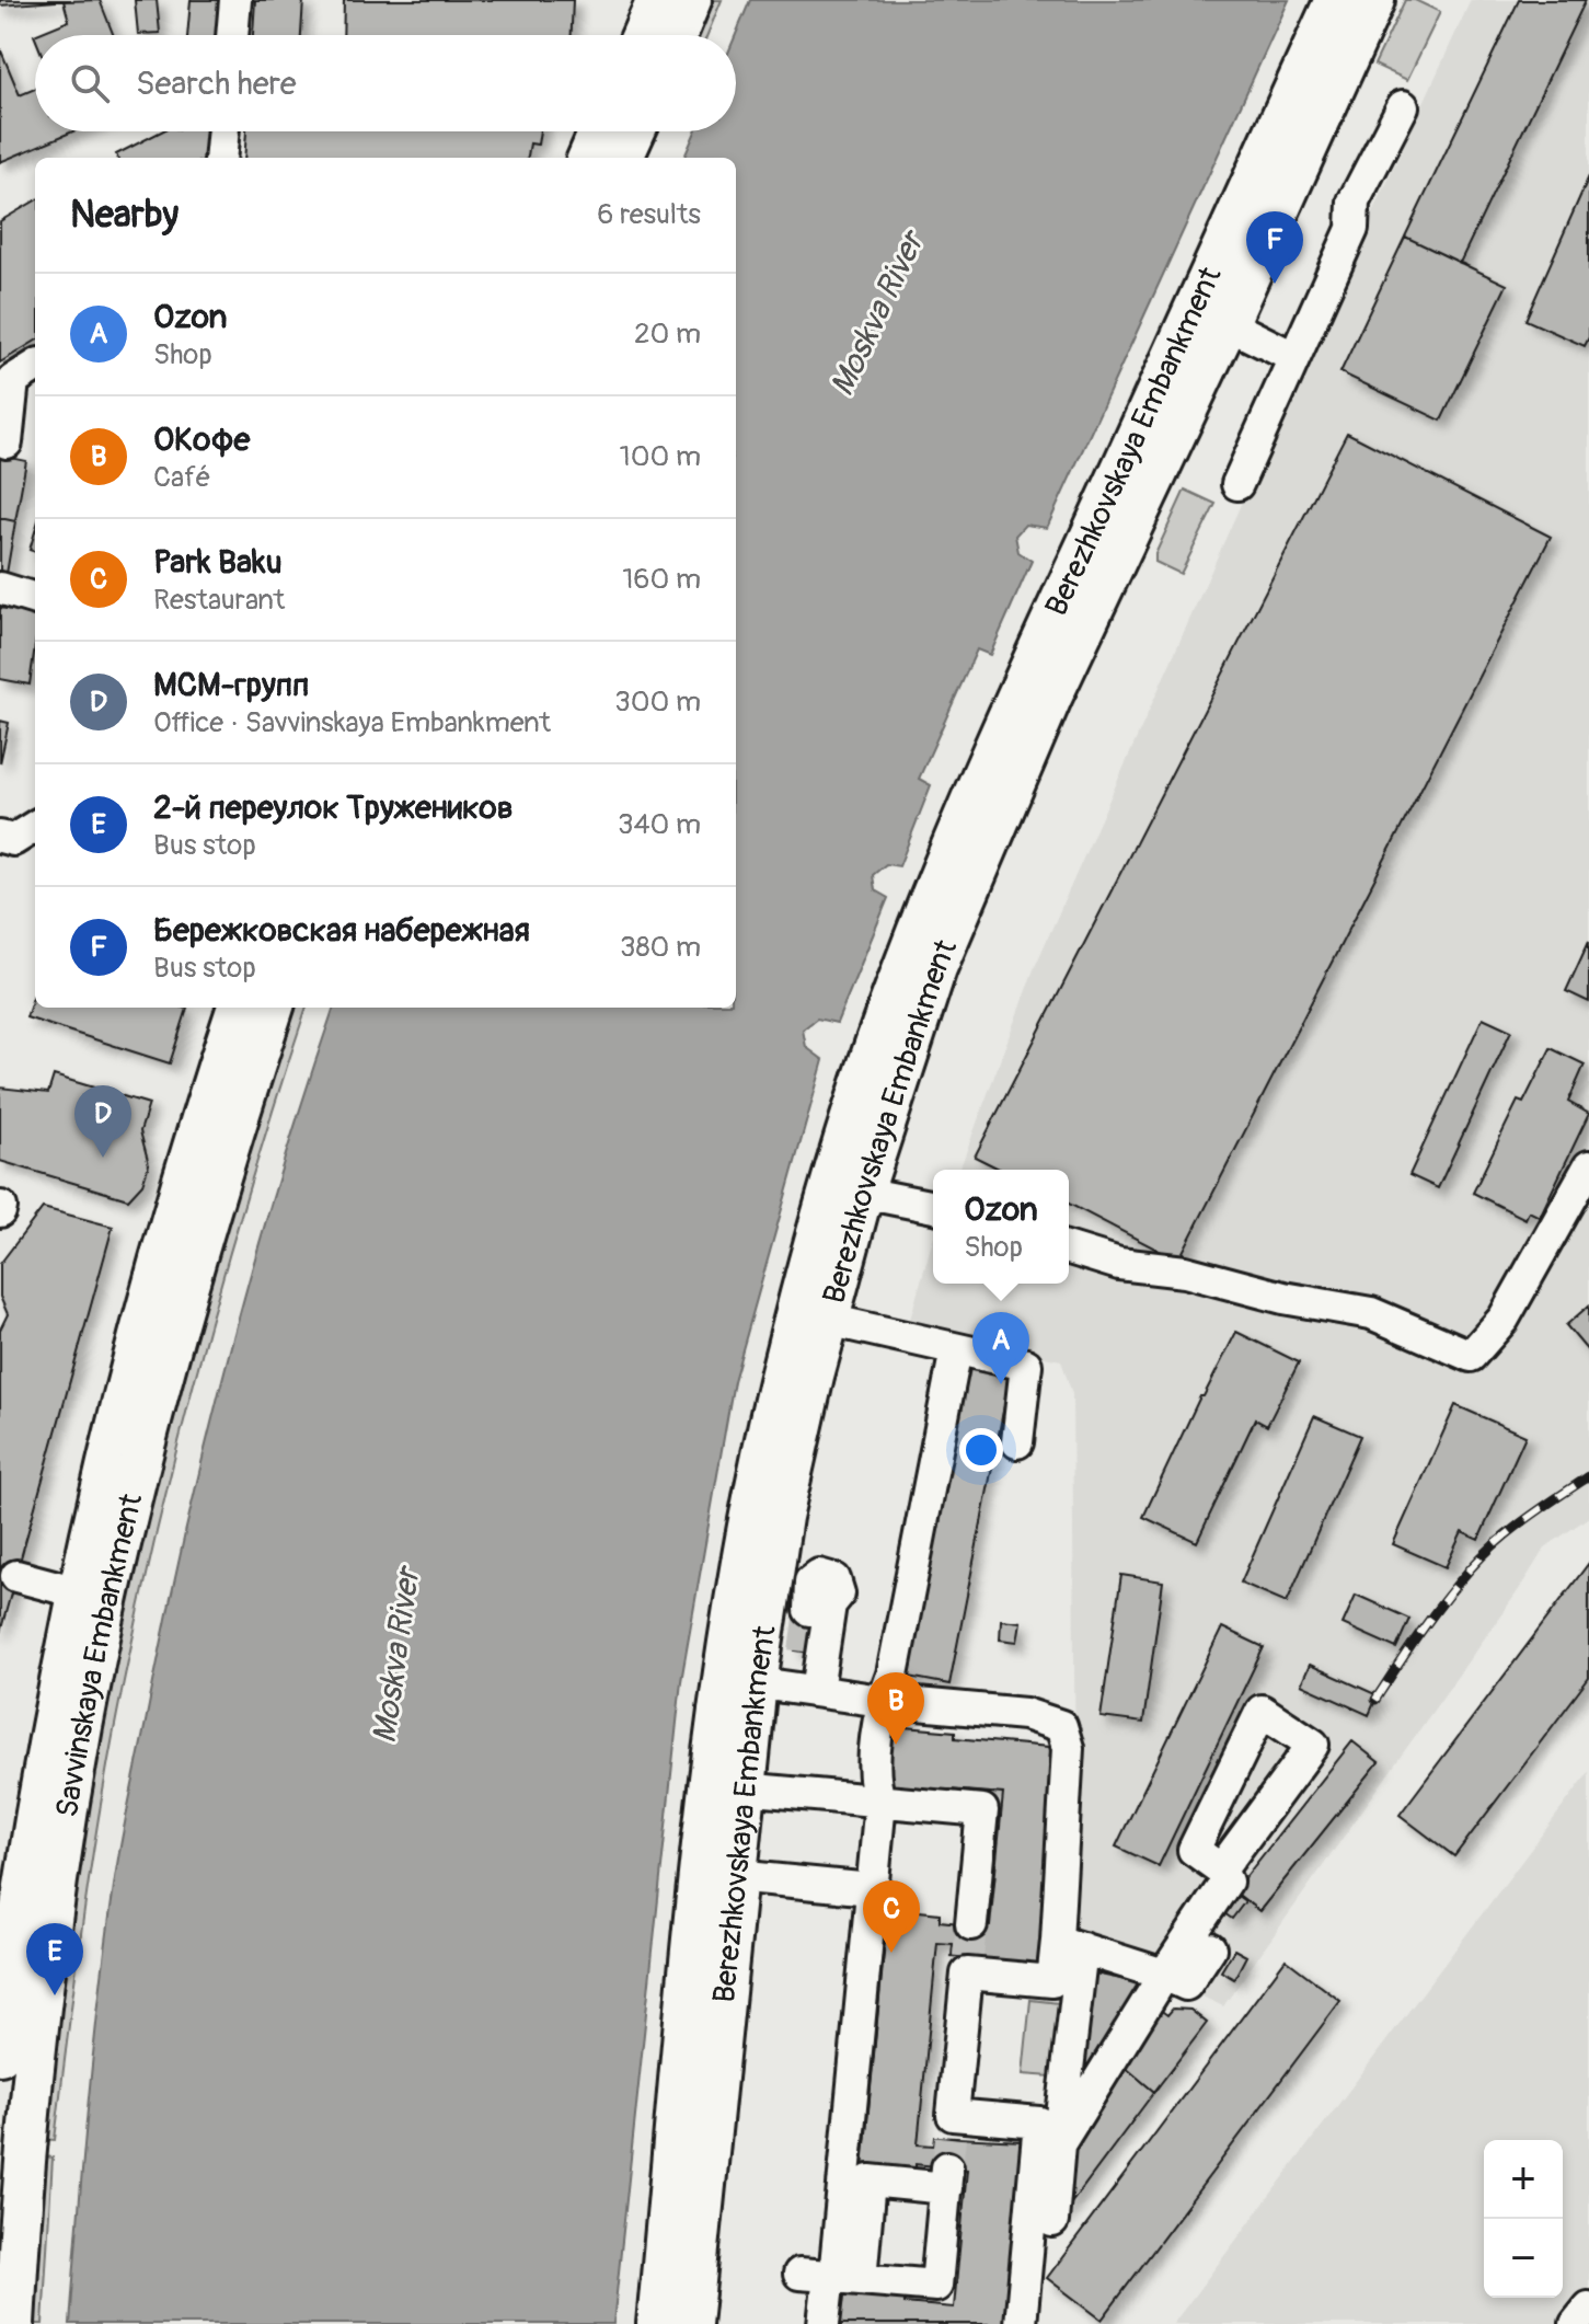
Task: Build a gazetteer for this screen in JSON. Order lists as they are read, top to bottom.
{
  "streets": {
    "main road": ["Berezhkovskaya Embankment", "Savvinskaya Embankment"]
  },
  "water": ["Moskva River"],
  "page": {
    "search": "Search here",
    "heading": ["Nearby", "6 results"],
    "pins": [
      "F",
      "D",
      "A",
      "B",
      "C",
      "E"
    ],
    "list": [
      {
        "mark": "A",
        "name": "Ozon",
        "note": "Shop",
        "value": "20 m"
      },
      {
        "mark": "B",
        "name": "ОКофе",
        "note": "Café",
        "value": "100 m"
      },
      {
        "mark": "C",
        "name": "Park Baku",
        "note": "Restaurant",
        "value": "160 m"
      },
      {
        "mark": "D",
        "name": "МСМ-групп",
        "note": "Office · Savvinskaya Embankment",
        "value": "300 m"
      },
      {
        "mark": "E",
        "name": "2-й переулок Тружеников",
        "note": "Bus stop",
        "value": "340 m"
      },
      {
        "mark": "F",
        "name": "Бережковская набережная",
        "note": "Bus stop",
        "value": "380 m"
      }
    ],
    "popup": ["Ozon", "Shop"],
    "map_buttons": ["+", "−"]
  }
}
